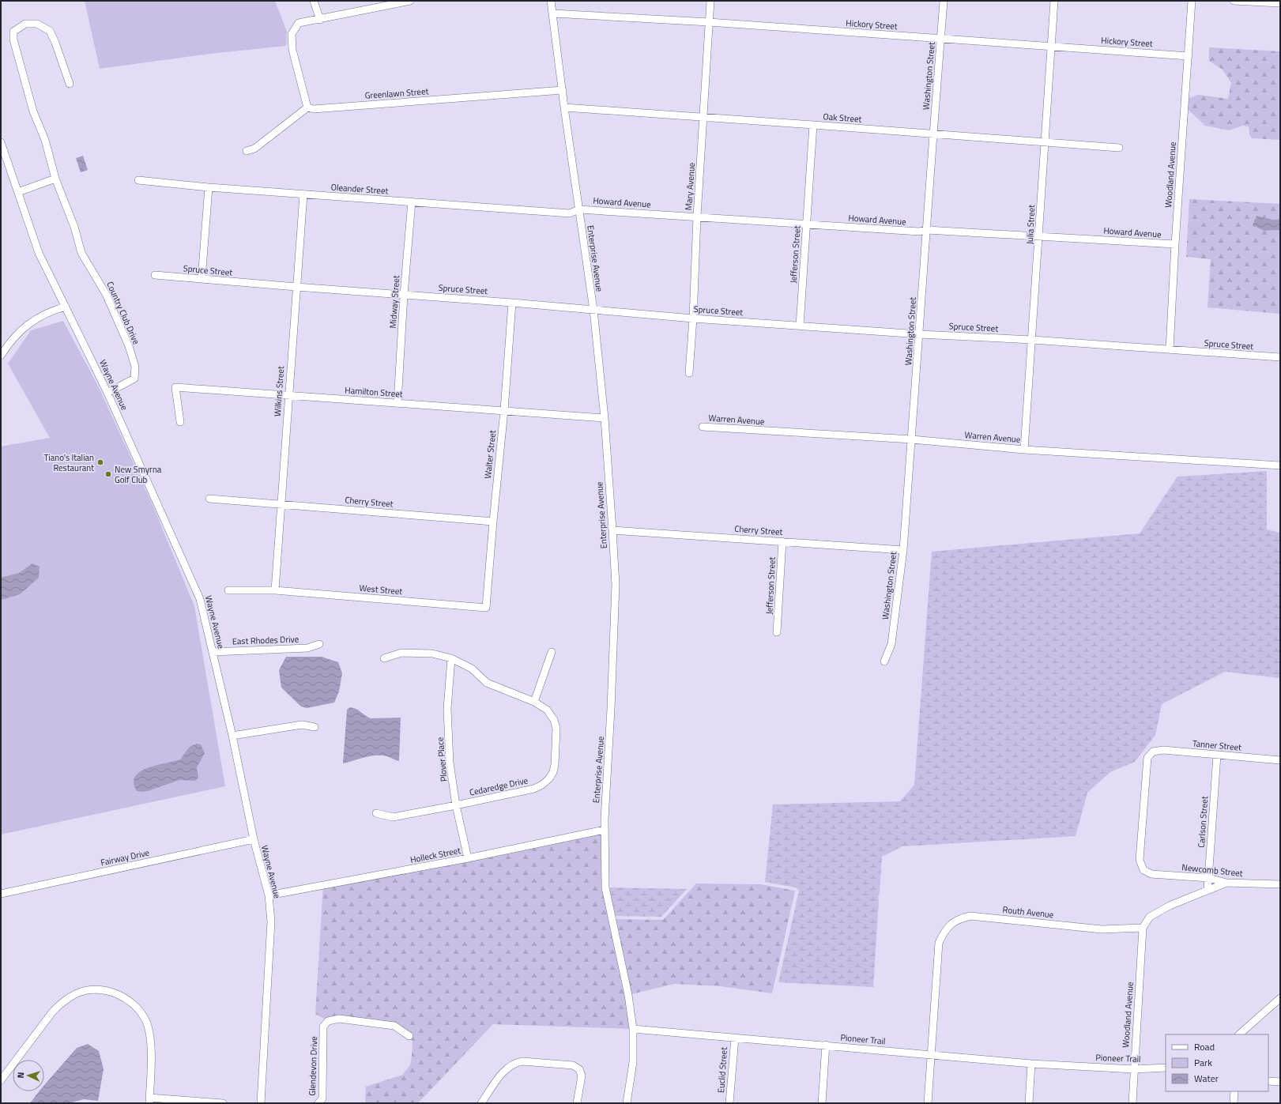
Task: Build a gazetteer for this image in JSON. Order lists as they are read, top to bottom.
{
  "streets": {
    "street": [
      "Hickory Street",
      "Washington Street",
      "Greenlawn Street",
      "Oak Street",
      "Woodland Avenue",
      "Mary Avenue",
      "Oleander Street",
      "Howard Avenue",
      "Julia Street",
      "Jefferson Street",
      "Enterprise Avenue",
      "Spruce Street",
      "Midway Street",
      "Country Club Drive",
      "Wayne Avenue",
      "Wilkins Street",
      "Hamilton Street",
      "Warren Avenue",
      "Walter Street",
      "Cherry Street",
      "West Street",
      "East Rhodes Drive",
      "Tanner Street",
      "Plover Place",
      "Cedaredge Drive",
      "Carlson Street",
      "Holleck Street",
      "Fairway Drive",
      "Newcomb Street",
      "Routh Avenue",
      "Pioneer Trail",
      "Glendevon Drive",
      "Euclid Street"
    ]
  },
  "crossings": [
    ["Hickory Street", "Washington Street"],
    ["Hickory Street", "Woodland Avenue"],
    ["Hickory Street", "Mary Avenue"],
    ["Hickory Street", "Julia Street"],
    ["Hickory Street", "Enterprise Avenue"],
    ["Washington Street", "Oak Street"],
    ["Washington Street", "Howard Avenue"],
    ["Washington Street", "Spruce Street"],
    ["Washington Street", "Warren Avenue"],
    ["Washington Street", "Cherry Street"],
    ["Greenlawn Street", "Enterprise Avenue"],
    ["Oak Street", "Mary Avenue"],
    ["Oak Street", "Julia Street"],
    ["Oak Street", "Jefferson Street"],
    ["Oak Street", "Enterprise Avenue"],
    ["Woodland Avenue", "Howard Avenue"],
    ["Woodland Avenue", "Spruce Street"],
    ["Woodland Avenue", "Routh Avenue"],
    ["Woodland Avenue", "Pioneer Trail"],
    ["Mary Avenue", "Howard Avenue"],
    ["Mary Avenue", "Spruce Street"],
    ["Oleander Street", "Howard Avenue"],
    ["Oleander Street", "Enterprise Avenue"],
    ["Oleander Street", "Midway Street"],
    ["Oleander Street", "Wilkins Street"],
    ["Howard Avenue", "Julia Street"],
    ["Howard Avenue", "Jefferson Street"],
    ["Howard Avenue", "Enterprise Avenue"],
    ["Julia Street", "Spruce Street"],
    ["Julia Street", "Warren Avenue"],
    ["Jefferson Street", "Spruce Street"],
    ["Jefferson Street", "Cherry Street"],
    ["Enterprise Avenue", "Spruce Street"],
    ["Enterprise Avenue", "Hamilton Street"],
    ["Enterprise Avenue", "Cherry Street"],
    ["Enterprise Avenue", "Holleck Street"],
    ["Enterprise Avenue", "Pioneer Trail"],
    ["Spruce Street", "Midway Street"],
    ["Spruce Street", "Wilkins Street"],
    ["Spruce Street", "Walter Street"],
    ["Midway Street", "Hamilton Street"],
    ["Country Club Drive", "Wayne Avenue"],
    ["Wayne Avenue", "East Rhodes Drive"],
    ["Wayne Avenue", "Holleck Street"],
    ["Wayne Avenue", "Fairway Drive"],
    ["Wilkins Street", "Hamilton Street"],
    ["Wilkins Street", "Cherry Street"],
    ["Wilkins Street", "West Street"],
    ["Hamilton Street", "Walter Street"],
    ["Walter Street", "Cherry Street"],
    ["Walter Street", "West Street"],
    ["Tanner Street", "Carlson Street"],
    ["Tanner Street", "Newcomb Street"],
    ["Plover Place", "Cedaredge Drive"],
    ["Plover Place", "Holleck Street"],
    ["Carlson Street", "Newcomb Street"],
    ["Routh Avenue", "Pioneer Trail"],
    ["Pioneer Trail", "Euclid Street"]
  ],
  "places": ["Tiano's Italian Restaurant", "New Smyrna Golf Club"],
  "legend": ["Road", "Park", "Water"],
  "north": "left"
}
